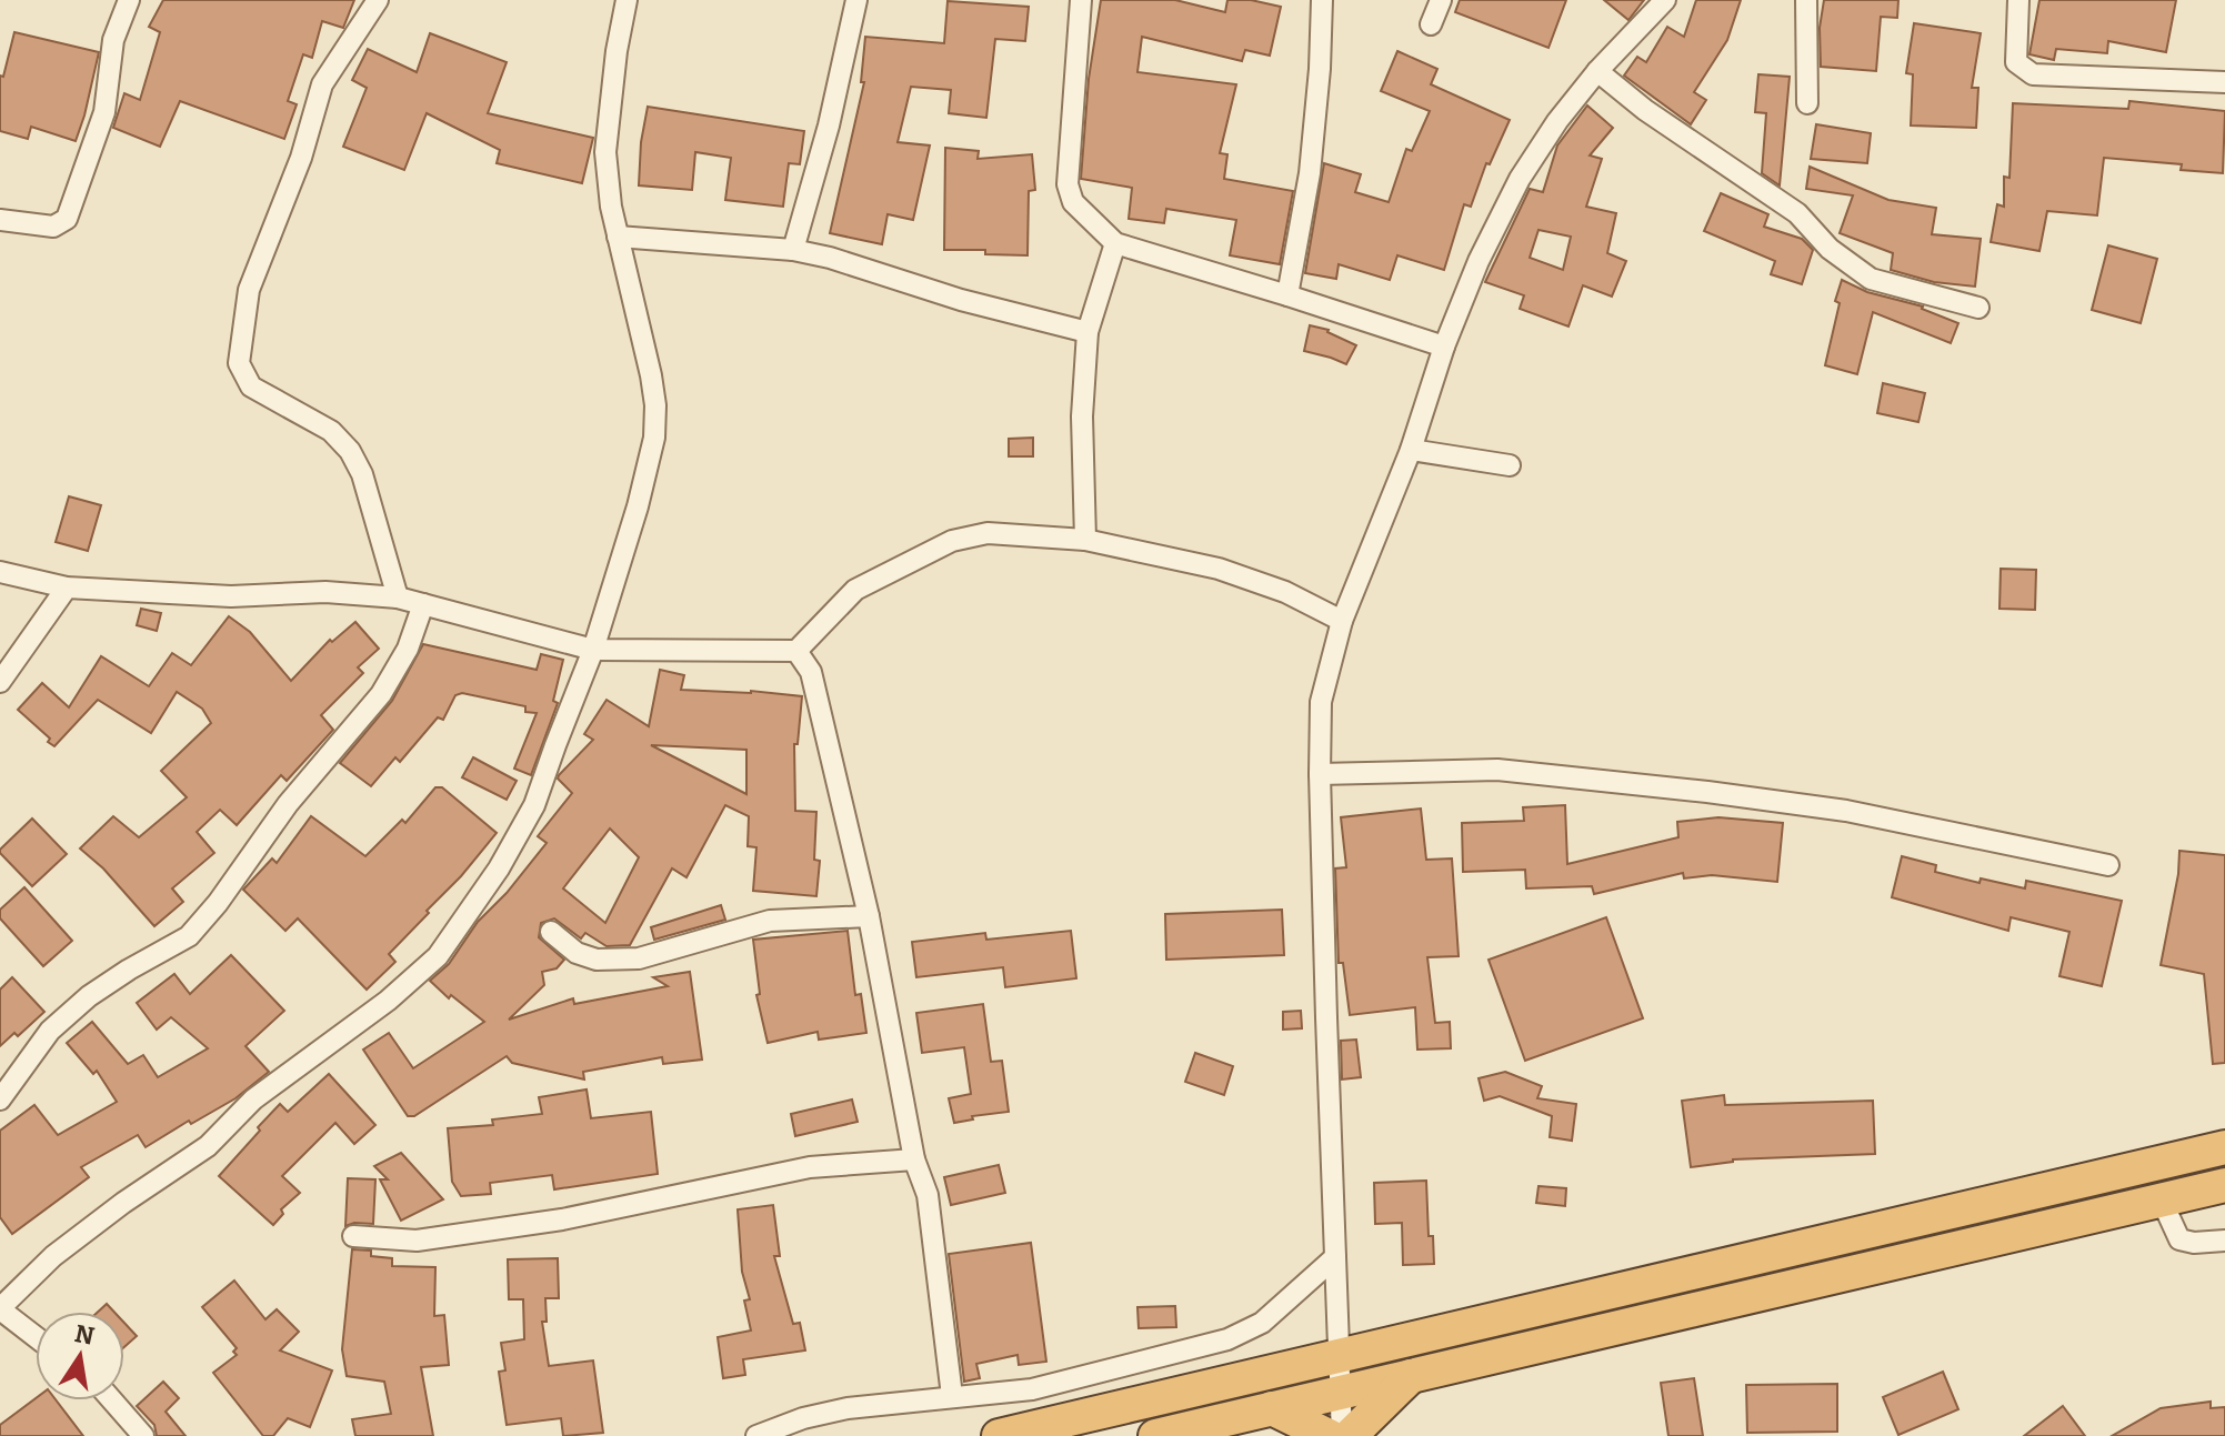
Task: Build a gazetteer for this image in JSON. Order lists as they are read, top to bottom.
{
  "north": "top"
}
